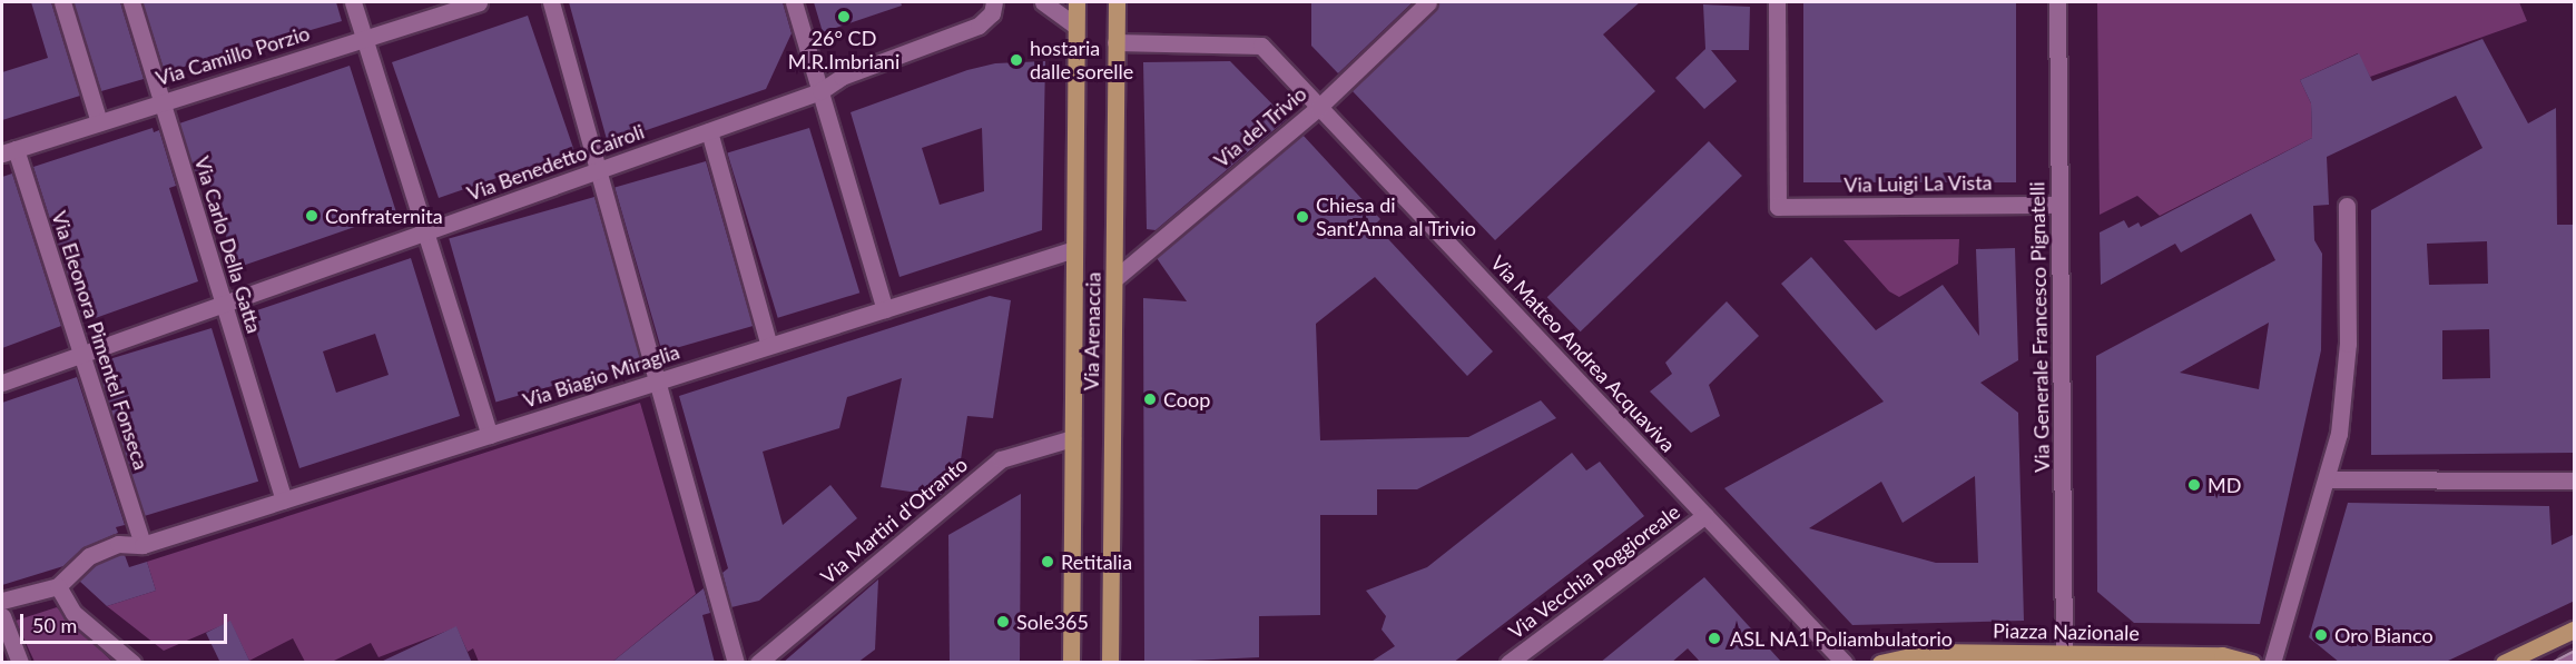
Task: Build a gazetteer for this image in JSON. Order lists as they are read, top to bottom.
{
  "streets": {
    "main road": ["Via Arenaccia", "Piazza Nazionale"],
    "street": [
      "Via Camillo Porzio",
      "Via del Trivio",
      "Via Benedetto Cairoli",
      "Via Luigi La Vista",
      "Via Carlo Della Gatta",
      "Via Generale Francesco Pignatelli",
      "Via Eleonora Pimentel Fonseca",
      "Via Matteo Andrea Acquaviva",
      "Via Biagio Miraglia",
      "Via Martiri d'Otranto",
      "Via Vecchia Poggioreale"
    ]
  },
  "crossings": [
    ["Via Camillo Porzio", "Via Carlo Della Gatta"],
    ["Via Camillo Porzio", "Via Eleonora Pimentel Fonseca"],
    ["Via del Trivio", "Via Arenaccia"],
    ["Via del Trivio", "Via Matteo Andrea Acquaviva"],
    ["Via Benedetto Cairoli", "Via Carlo Della Gatta"],
    ["Via Benedetto Cairoli", "Via Eleonora Pimentel Fonseca"],
    ["Via Luigi La Vista", "Via Generale Francesco Pignatelli"],
    ["Via Carlo Della Gatta", "Via Biagio Miraglia"],
    ["Via Generale Francesco Pignatelli", "Piazza Nazionale"],
    ["Via Arenaccia", "Via Matteo Andrea Acquaviva"],
    ["Via Arenaccia", "Via Biagio Miraglia"],
    ["Via Arenaccia", "Via Martiri d'Otranto"],
    ["Via Eleonora Pimentel Fonseca", "Via Biagio Miraglia"],
    ["Via Matteo Andrea Acquaviva", "Via Vecchia Poggioreale"]
  ],
  "places": [
    "26° CD M.R.Imbriani",
    "hostaria dalle sorelle",
    "Confraternita",
    "Chiesa di Sant'Anna al Trivio",
    "Coop",
    "MD",
    "Retitalia",
    "Sole365",
    "Oro Bianco",
    "ASL NA1 Poliambulatorio"
  ],
  "scale_bar": "50 m"
}
